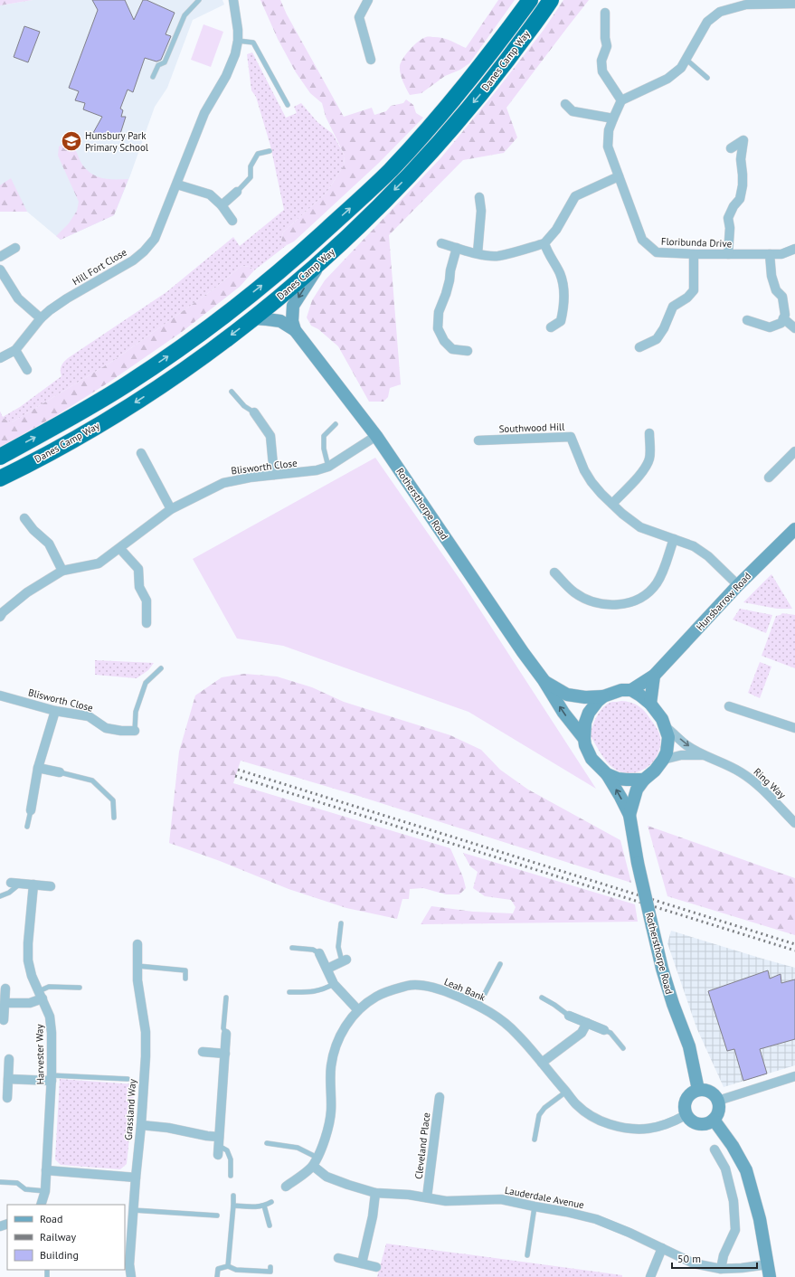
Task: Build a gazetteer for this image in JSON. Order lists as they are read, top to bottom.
{
  "streets": {
    "highway": ["Danes Camp Way"],
    "street": [
      "Floribunda Drive",
      "Hill Fort Close",
      "Southwood Hill",
      "Blisworth Close",
      "Rothersthorpe Road",
      "Hunsbarrow Road",
      "Ring Way",
      "Leah Bank",
      "Harvester Way",
      "Grassland Way",
      "Cleveland Place",
      "Lauderdale Avenue"
    ]
  },
  "crossings": [
    ["Danes Camp Way", "Rothersthorpe Road"],
    ["Southwood Hill", "Hunsbarrow Road"],
    ["Blisworth Close", "Rothersthorpe Road"],
    ["Rothersthorpe Road", "Hunsbarrow Road"],
    ["Rothersthorpe Road", "Ring Way"],
    ["Rothersthorpe Road", "Leah Bank"],
    ["Hunsbarrow Road", "Ring Way"],
    ["Leah Bank", "Lauderdale Avenue"],
    ["Cleveland Place", "Lauderdale Avenue"]
  ],
  "places": {
    "school or university": ["Hunsbury Park Primary School"]
  },
  "legend": ["Road", "Railway", "Building"],
  "scale_bar": "50 m"
}
